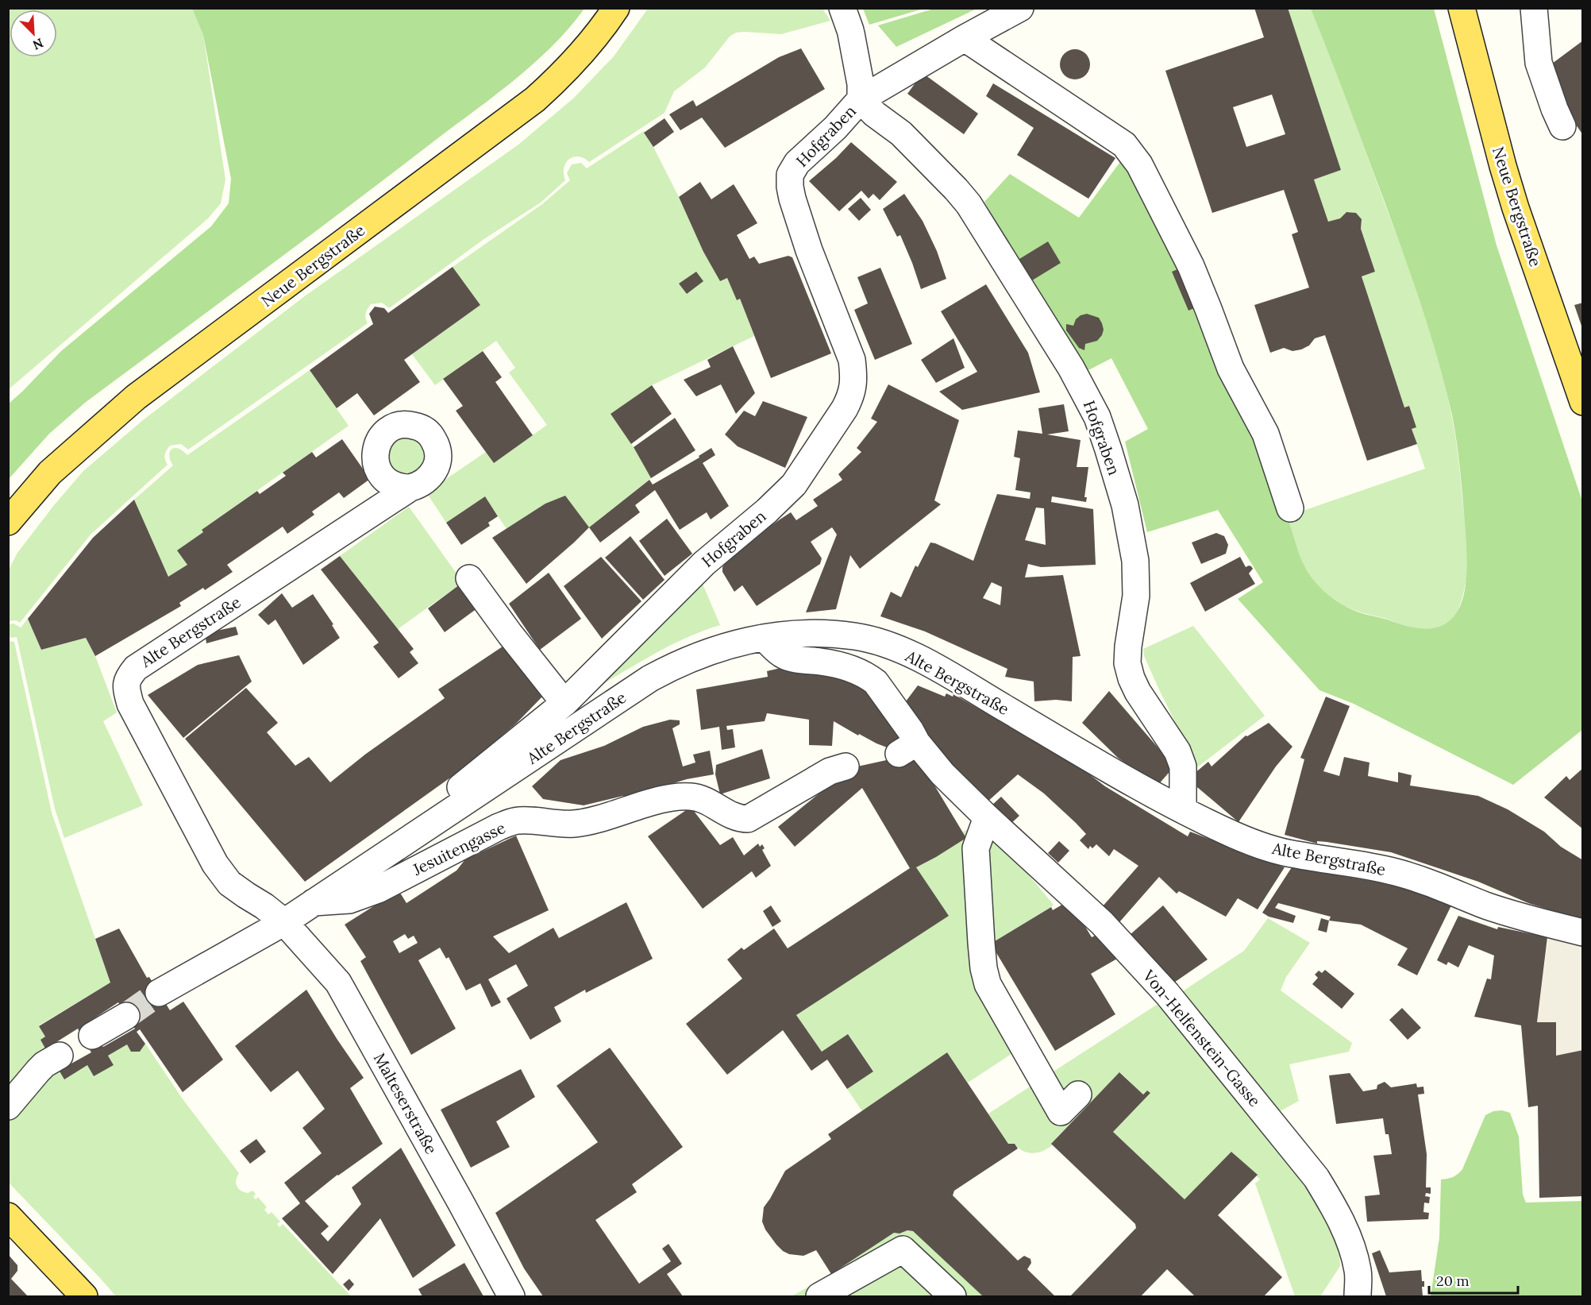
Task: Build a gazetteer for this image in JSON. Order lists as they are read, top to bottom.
{
  "streets": {
    "main road": ["Neue Bergstraße"],
    "street": [
      "Hofgraben",
      "Alte Bergstraße",
      "Jesuitengasse",
      "Von-Helfenstein-Gasse",
      "Malteserstraße"
    ]
  },
  "crossings": [
    ["Hofgraben", "Alte Bergstraße"],
    ["Alte Bergstraße", "Jesuitengasse"],
    ["Alte Bergstraße", "Von-Helfenstein-Gasse"],
    ["Alte Bergstraße", "Malteserstraße"]
  ],
  "scale_bar": "20 m",
  "north": "bottom right"
}
